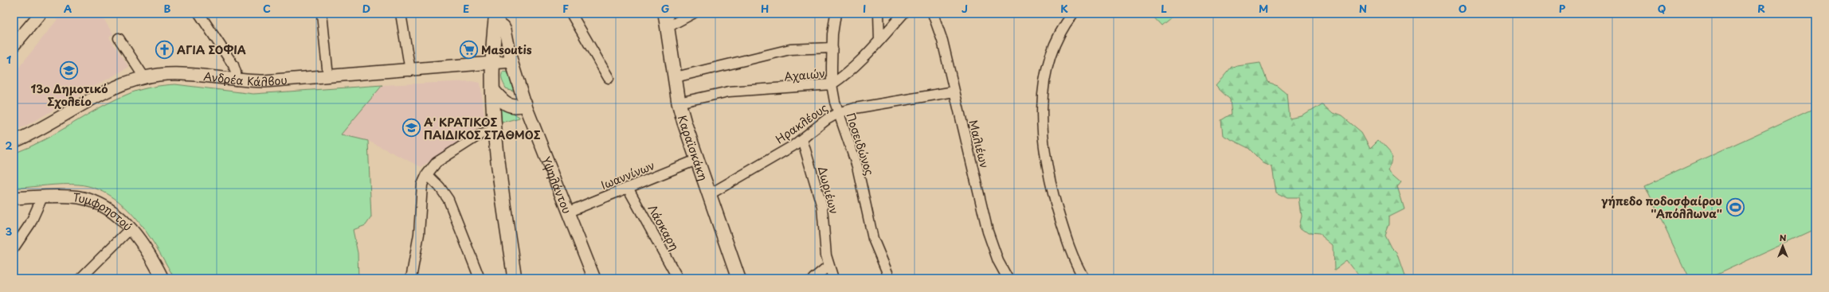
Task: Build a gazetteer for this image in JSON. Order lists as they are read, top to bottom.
{
  "streets": {
    "main road": ["Καραϊσκάκη", "Υψηλάντου"],
    "street": [
      "Αχαιών",
      "Ανδρέα Κάλβου",
      "Ηρακλέους",
      "Ποσειδώνος",
      "Μαλιέων",
      "Ιωαννίνων",
      "Δωριέων",
      "Τυμφρηστού",
      "Λάσκαρη"
    ]
  },
  "crossings": [
    ["Αχαιών", "Ποσειδώνος"],
    ["Αχαιών", "Καραϊσκάκη"],
    ["Ανδρέα Κάλβου", "Υψηλάντου"],
    ["Ηρακλέους", "Ποσειδώνος"],
    ["Ηρακλέους", "Μαλιέων"],
    ["Ηρακλέους", "Καραϊσκάκη"],
    ["Ηρακλέους", "Δωριέων"],
    ["Καραϊσκάκη", "Ιωαννίνων"],
    ["Ιωαννίνων", "Υψηλάντου"],
    ["Ιωαννίνων", "Λάσκαρη"]
  ],
  "places": {
    "church": ["ΑΓΙΑ ΣΟΦΙΑ"],
    "supermarket": ["Masoutis"],
    "school or university": ["13ο Δημοτικό Σχολείο", "Α' ΚΡΑΤΙΚΟΣ ΠΑΙΔΙΚΟΣ ΣΤΑΘΜΟΣ"],
    "sports": ["γήπεδο ποδοσφαίρου ''Απόλλωνα''"]
  },
  "north": "top",
  "grid": {
    "columns": [
      "A",
      "B",
      "C",
      "D",
      "E",
      "F",
      "G",
      "H",
      "I",
      "J",
      "K",
      "L",
      "M",
      "N",
      "O",
      "P",
      "Q",
      "R"
    ],
    "rows": ["1", "2", "3"]
  }
}
